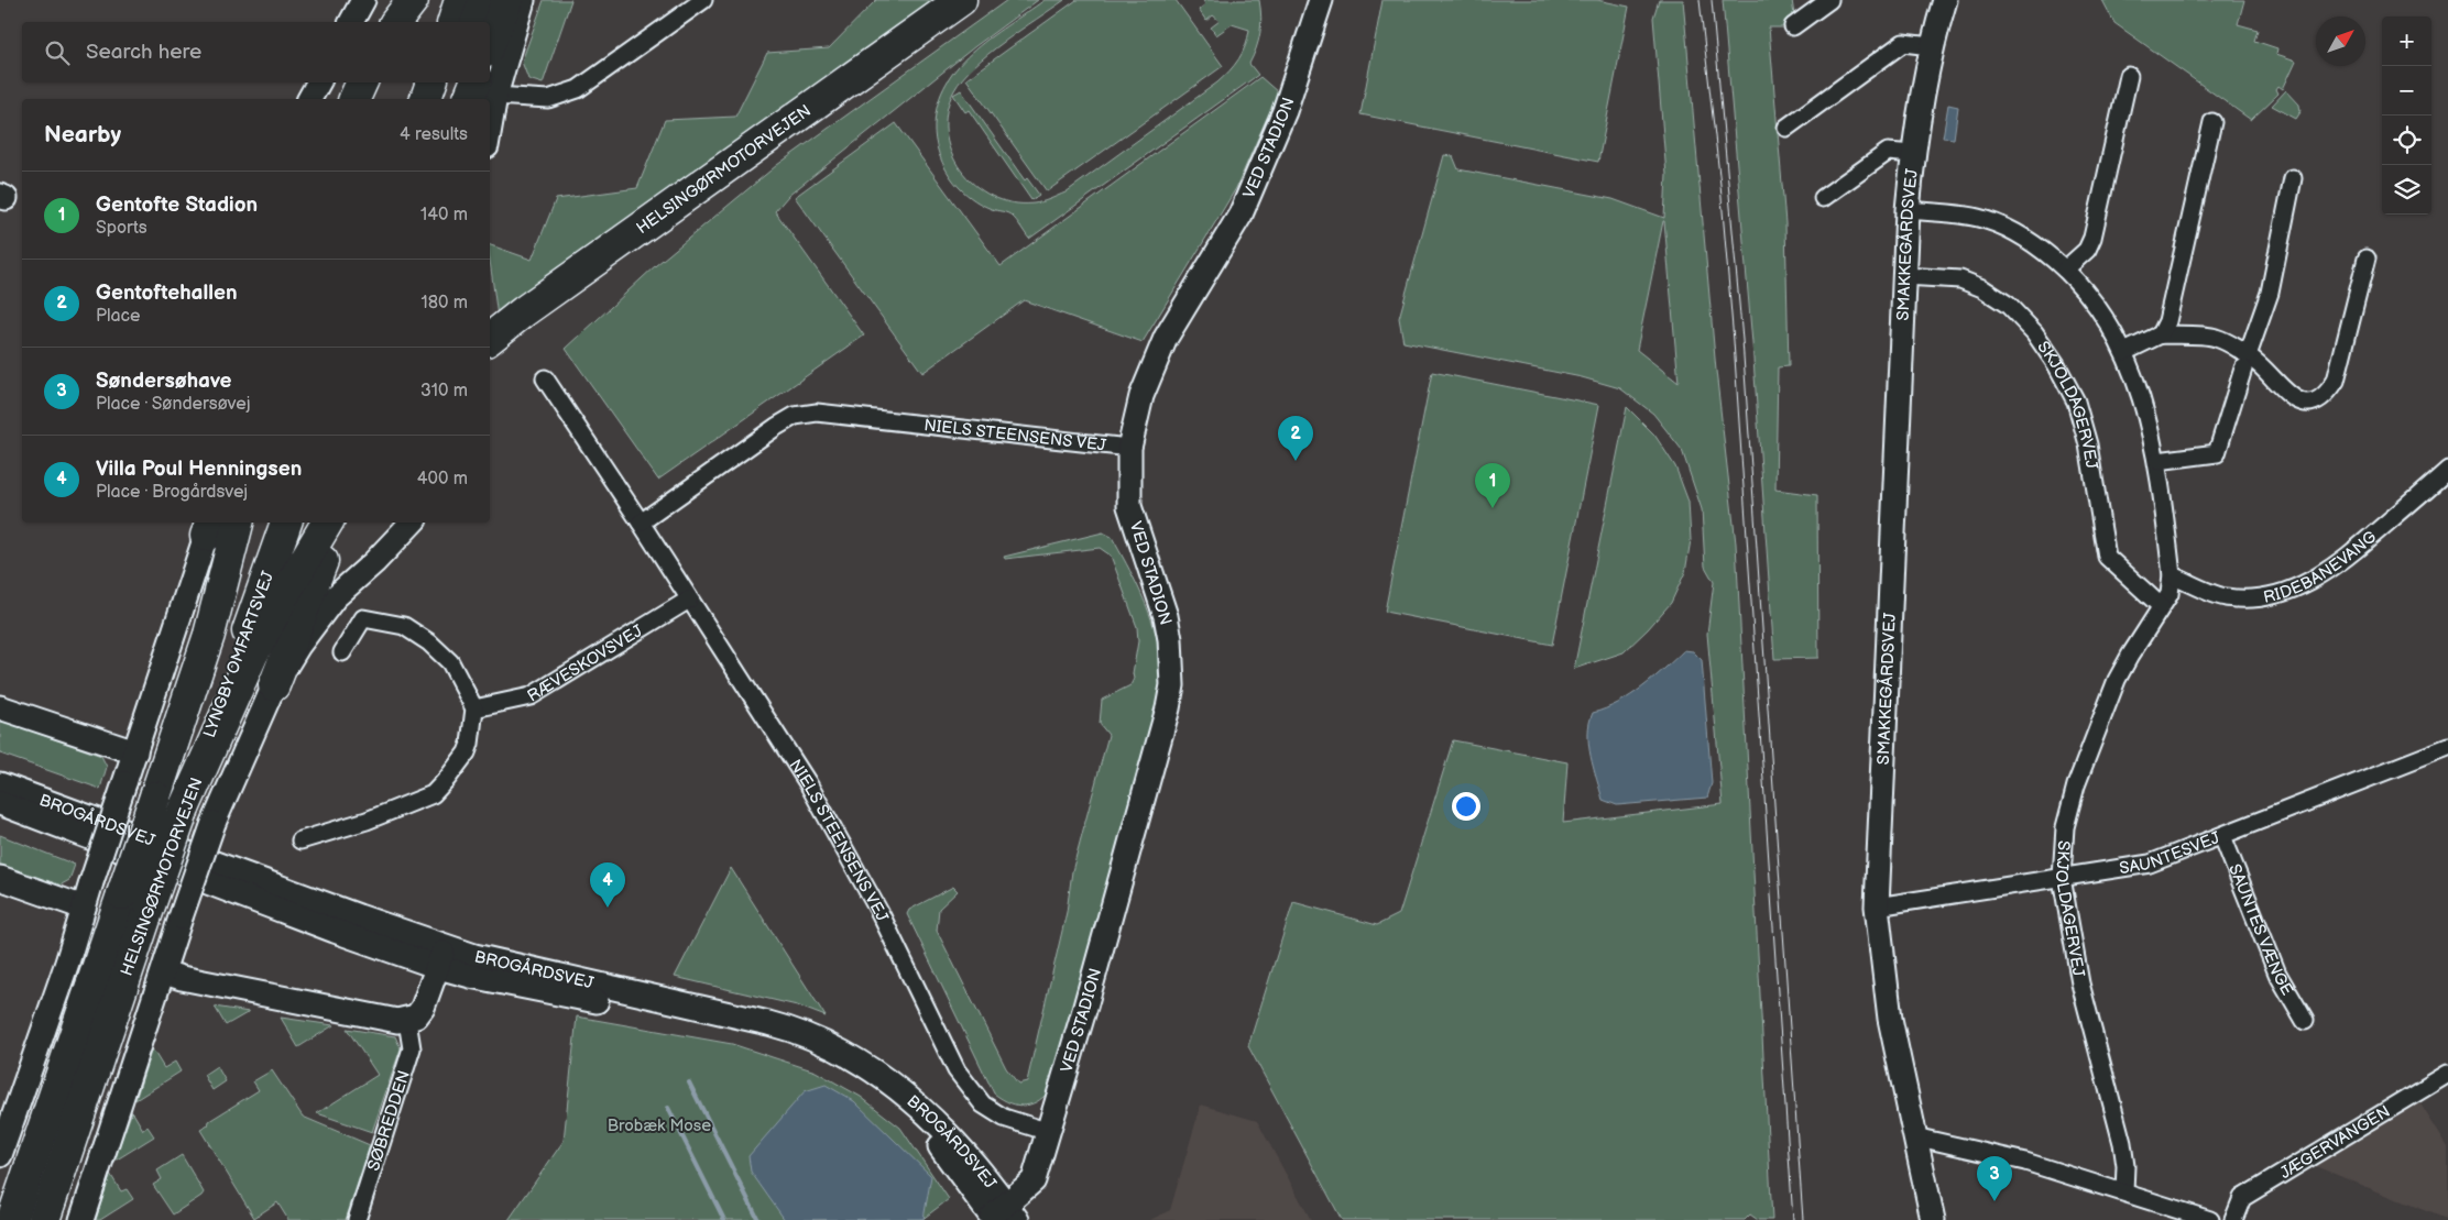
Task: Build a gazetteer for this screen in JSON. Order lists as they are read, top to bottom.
{
  "streets": {
    "highway": ["HELSINGØRMOTORVEJEN", "LYNGBY OMFARTSVEJ"],
    "street": [
      "VED STADION",
      "SMAKKEGÅRDSVEJ",
      "SKJOLDAGERVEJ",
      "NIELS STEENSENS VEJ",
      "RIDEBANEVANG",
      "RÆVESKOVSVEJ",
      "BROGÅRDSVEJ",
      "SAUNTESVEJ",
      "SAUNTES VÆNGE",
      "SØBREDDEN",
      "JÆGERVANGEN"
    ]
  },
  "crossings": [
    ["VED STADION", "NIELS STEENSENS VEJ"],
    ["VED STADION", "BROGÅRDSVEJ"],
    ["HELSINGØRMOTORVEJEN", "LYNGBY OMFARTSVEJ"],
    ["SMAKKEGÅRDSVEJ", "SKJOLDAGERVEJ"],
    ["SMAKKEGÅRDSVEJ", "SAUNTESVEJ"],
    ["SKJOLDAGERVEJ", "RIDEBANEVANG"],
    ["SKJOLDAGERVEJ", "SAUNTESVEJ"],
    ["NIELS STEENSENS VEJ", "RÆVESKOVSVEJ"],
    ["SAUNTESVEJ", "SAUNTES VÆNGE"]
  ],
  "parks": ["Brobæk Mose"],
  "north": "top right",
  "page": {
    "map_buttons": ["+", "−"],
    "search": "Search here",
    "heading": ["Nearby", "4 results"],
    "list": [
      {
        "mark": "1",
        "name": "Gentofte Stadion",
        "note": "Sports",
        "value": "140 m"
      },
      {
        "mark": "2",
        "name": "Gentoftehallen",
        "note": "Place",
        "value": "180 m"
      },
      {
        "mark": "3",
        "name": "Søndersøhave",
        "note": "Place · Søndersøvej",
        "value": "310 m"
      },
      {
        "mark": "4",
        "name": "Villa Poul Henningsen",
        "note": "Place · Brogårdsvej",
        "value": "400 m"
      }
    ],
    "pins": [
      "2",
      "1",
      "4",
      "3"
    ]
  }
}
